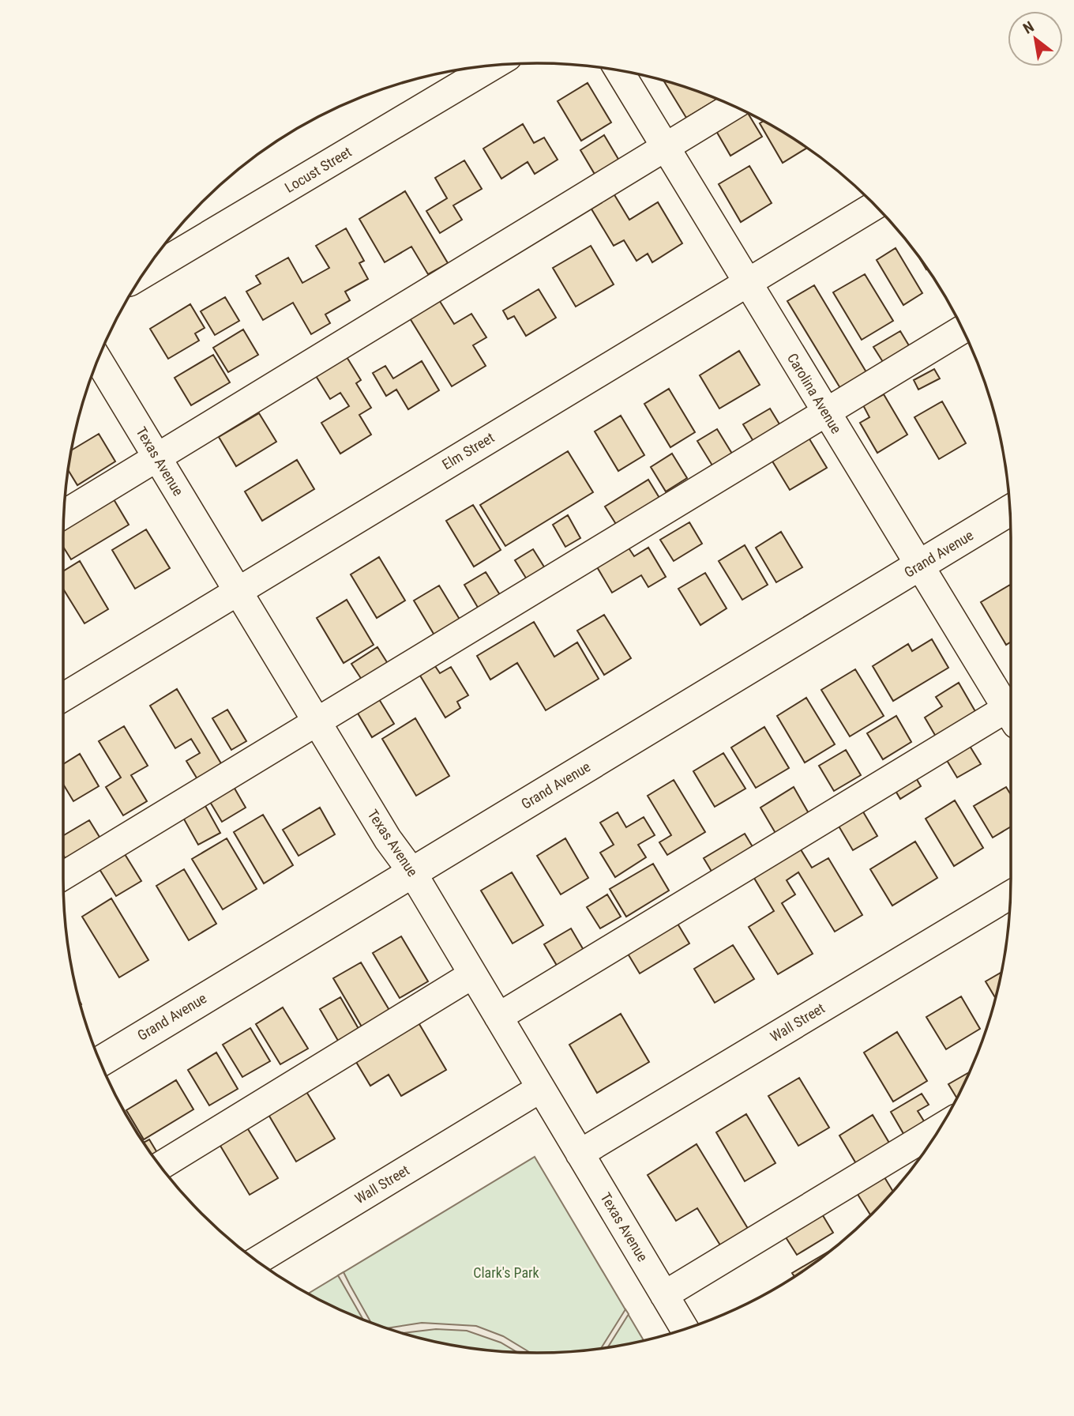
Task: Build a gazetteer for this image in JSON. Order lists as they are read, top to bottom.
{
  "streets": {
    "main road": ["Grand Avenue"],
    "street": [
      "Locust Street",
      "Carolina Avenue",
      "Elm Street",
      "Texas Avenue",
      "Wall Street"
    ]
  },
  "crossings": [
    ["Carolina Avenue", "Elm Street"],
    ["Carolina Avenue", "Grand Avenue"],
    ["Elm Street", "Texas Avenue"],
    ["Texas Avenue", "Grand Avenue"],
    ["Texas Avenue", "Wall Street"]
  ],
  "parks": ["Clark's Park"],
  "north": "top left"
}
